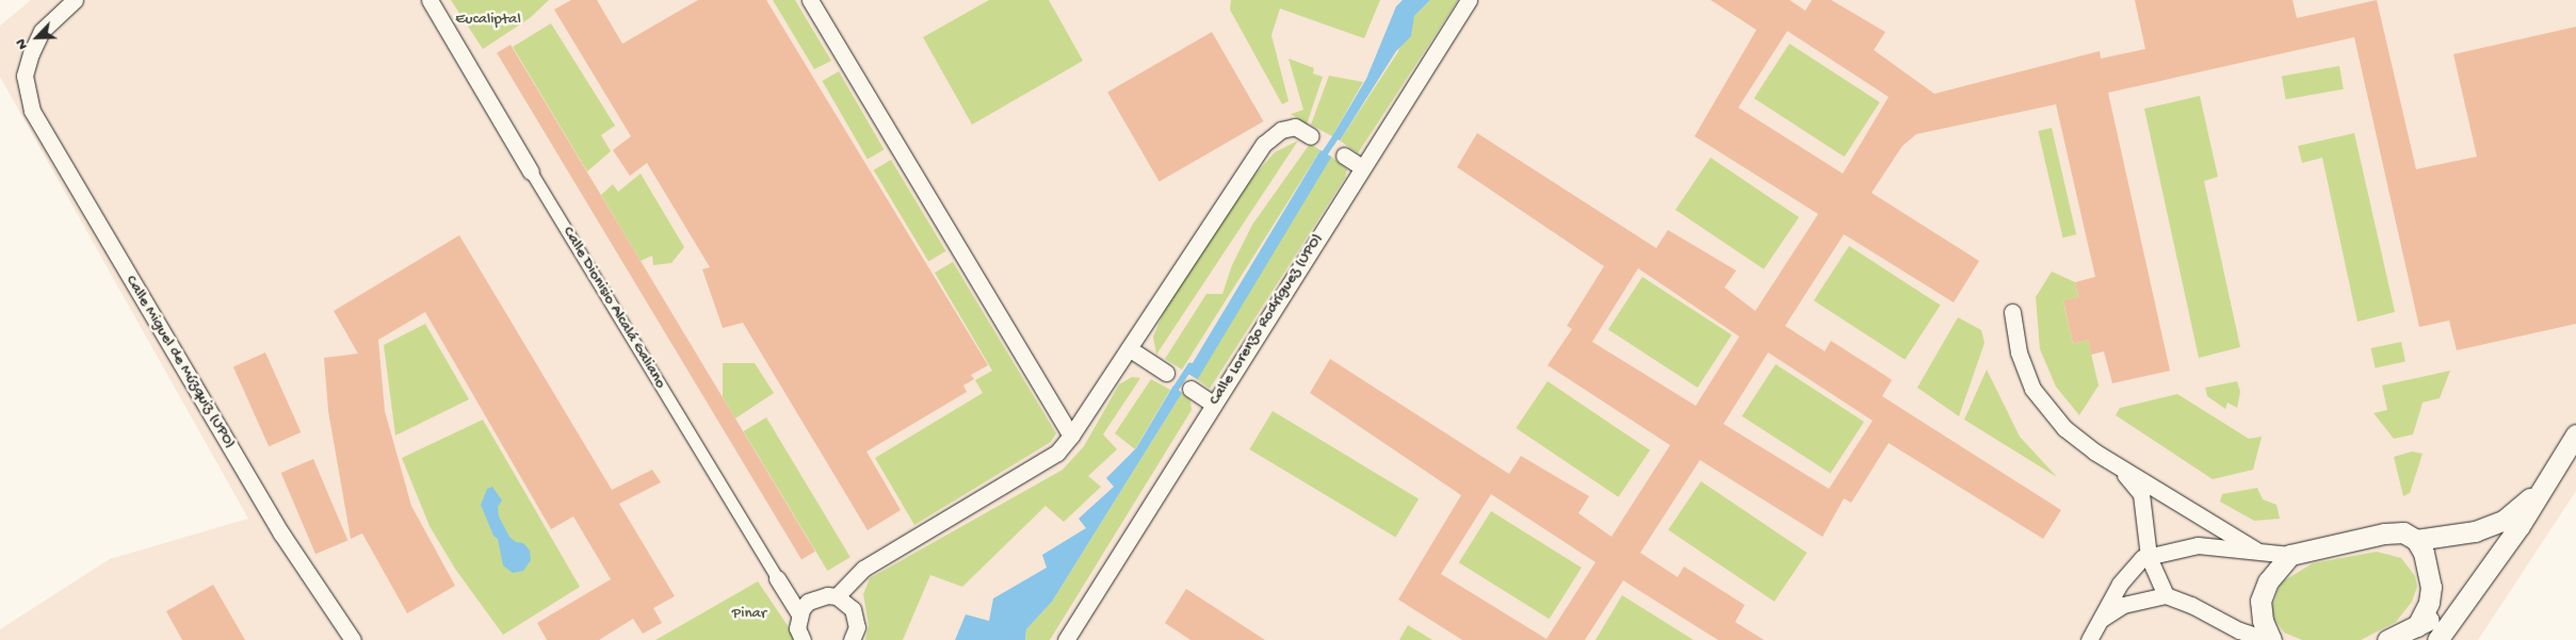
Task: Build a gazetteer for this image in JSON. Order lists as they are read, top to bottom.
{
  "streets": {
    "street": ["Calle Dionisio Alcalá Galiano", "Calle Lorenzo Rodríguez (UPO)", "Calle Miguel de Múzquiz (UPO)"]
  },
  "parks": ["Eucaliptal", "Pinar"],
  "north": "bottom left"
}
